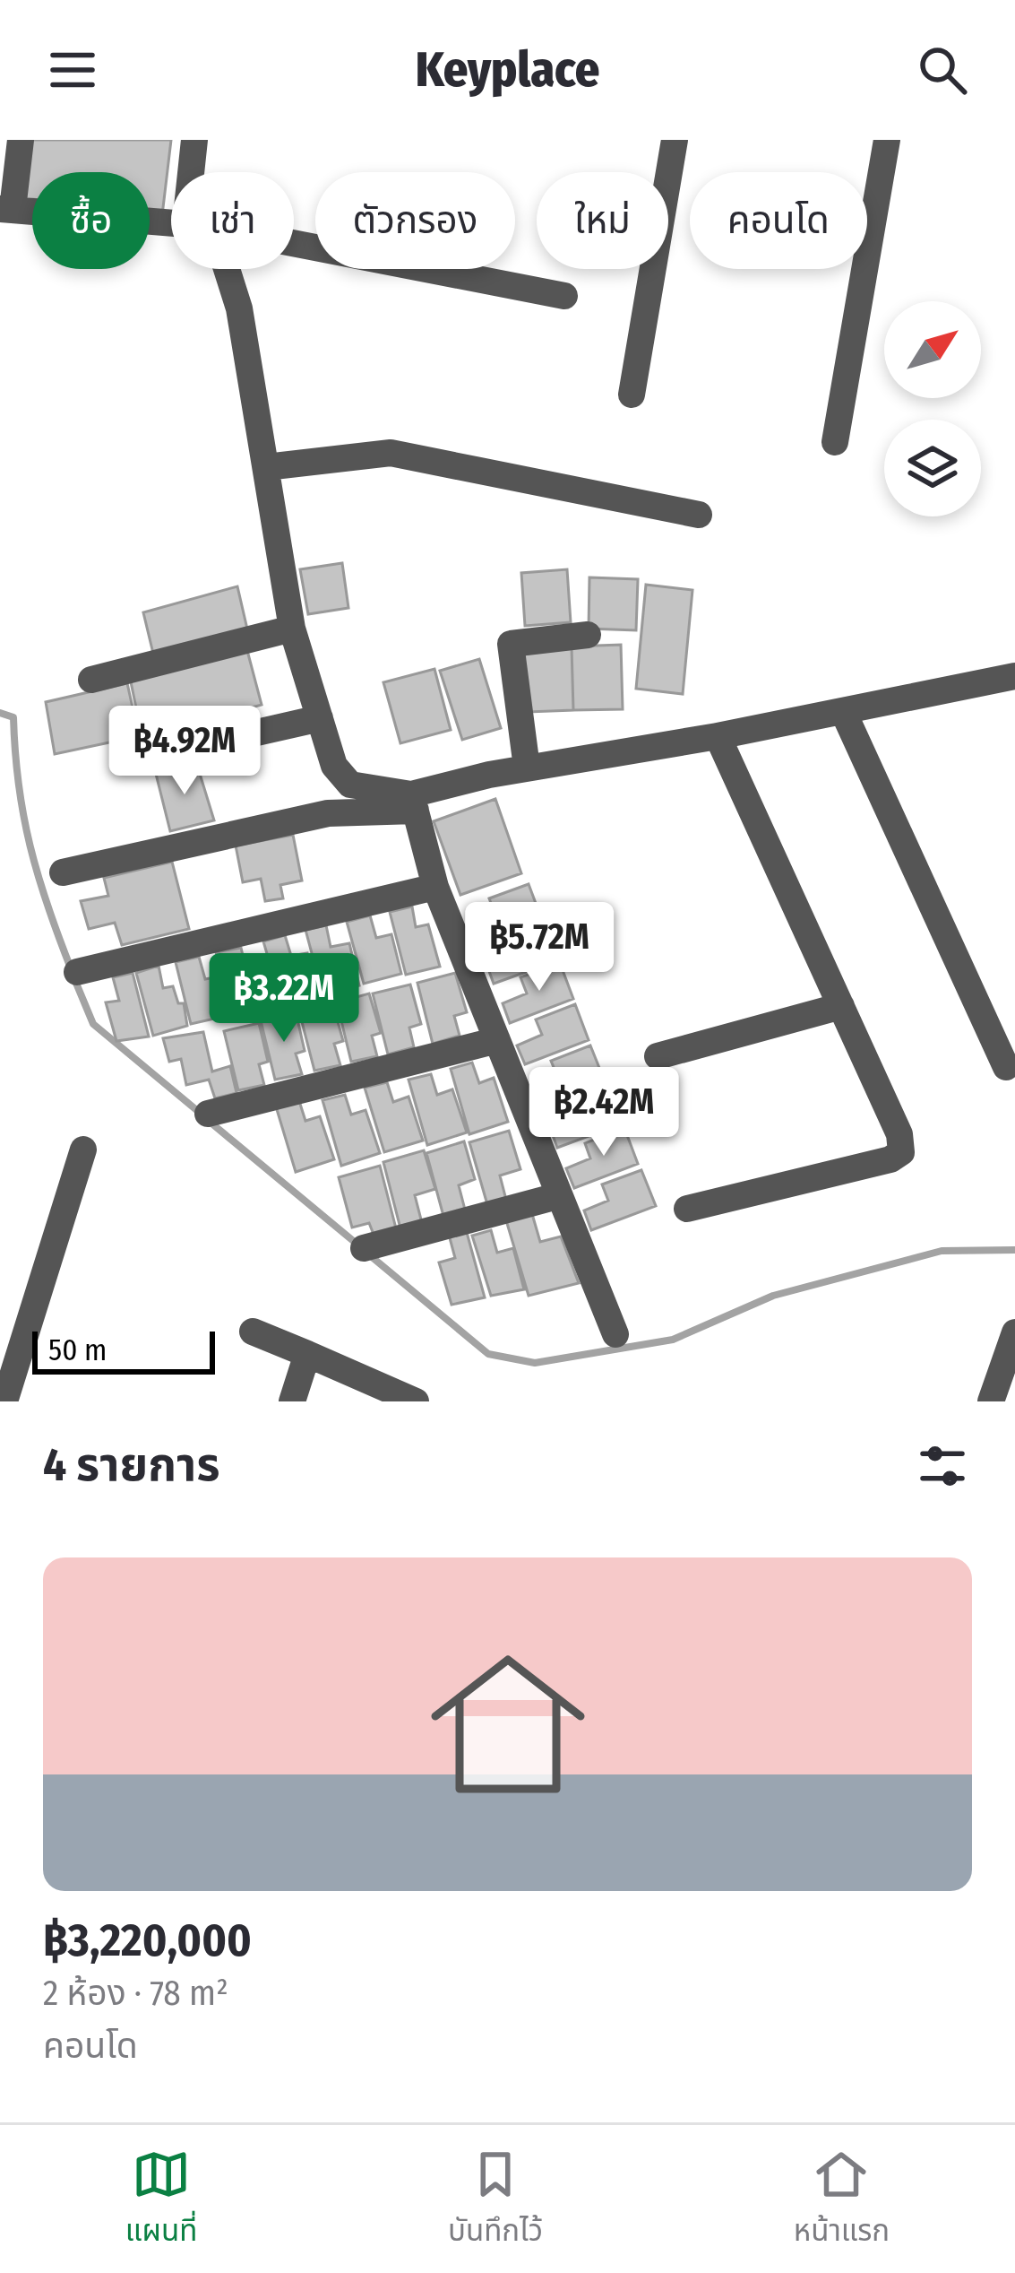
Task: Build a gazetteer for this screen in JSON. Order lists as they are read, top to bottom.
{
  "scale_bar": "50 m",
  "north": "top right",
  "page": {
    "header": "Keyplace",
    "chip": [
      "ซื้อ",
      "เช่า",
      "ตัวกรอง",
      "ใหม่",
      "คอนโด"
    ],
    "price": [
      "฿4.92M",
      "฿5.72M",
      "฿3.22M",
      "฿2.42M"
    ],
    "scale": "50 m",
    "heading": "4 รายการ",
    "list": [
      {
        "name": "฿3,220,000",
        "note": "2 ห้อง · 78 m² · คอนโด"
      }
    ],
    "tabs": ["แผนที่", "บันทึกไว้", "หน้าแรก"]
  }
}
